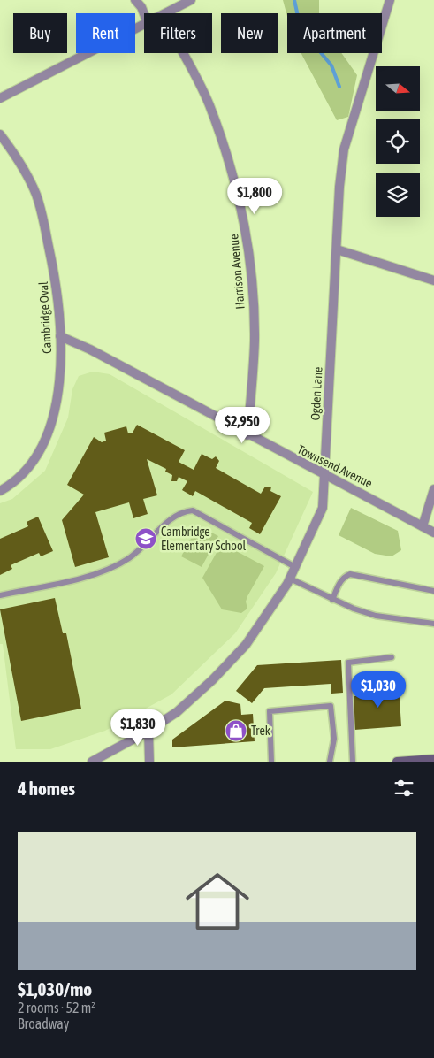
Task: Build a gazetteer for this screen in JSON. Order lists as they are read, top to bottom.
{
  "streets": {
    "street": [
      "Harrison Avenue",
      "Cambridge Oval",
      "Ogden Lane",
      "Townsend Avenue"
    ]
  },
  "crossings": [
    ["Harrison Avenue", "Townsend Avenue"],
    ["Cambridge Oval", "Townsend Avenue"],
    ["Ogden Lane", "Townsend Avenue"]
  ],
  "places": {
    "school or university": ["Cambridge Elementary School"],
    "shop": ["Trek"]
  },
  "north": "right",
  "page": {
    "chip": [
      "Buy",
      "Rent",
      "Filters",
      "New",
      "Apartment"
    ],
    "price": [
      "$1,800",
      "$2,950",
      "$1,030",
      "$1,830"
    ],
    "heading": "4 homes",
    "list": [
      {
        "name": "$1,030/mo",
        "note": "2 rooms · 52 m² · Broadway"
      }
    ]
  }
}
